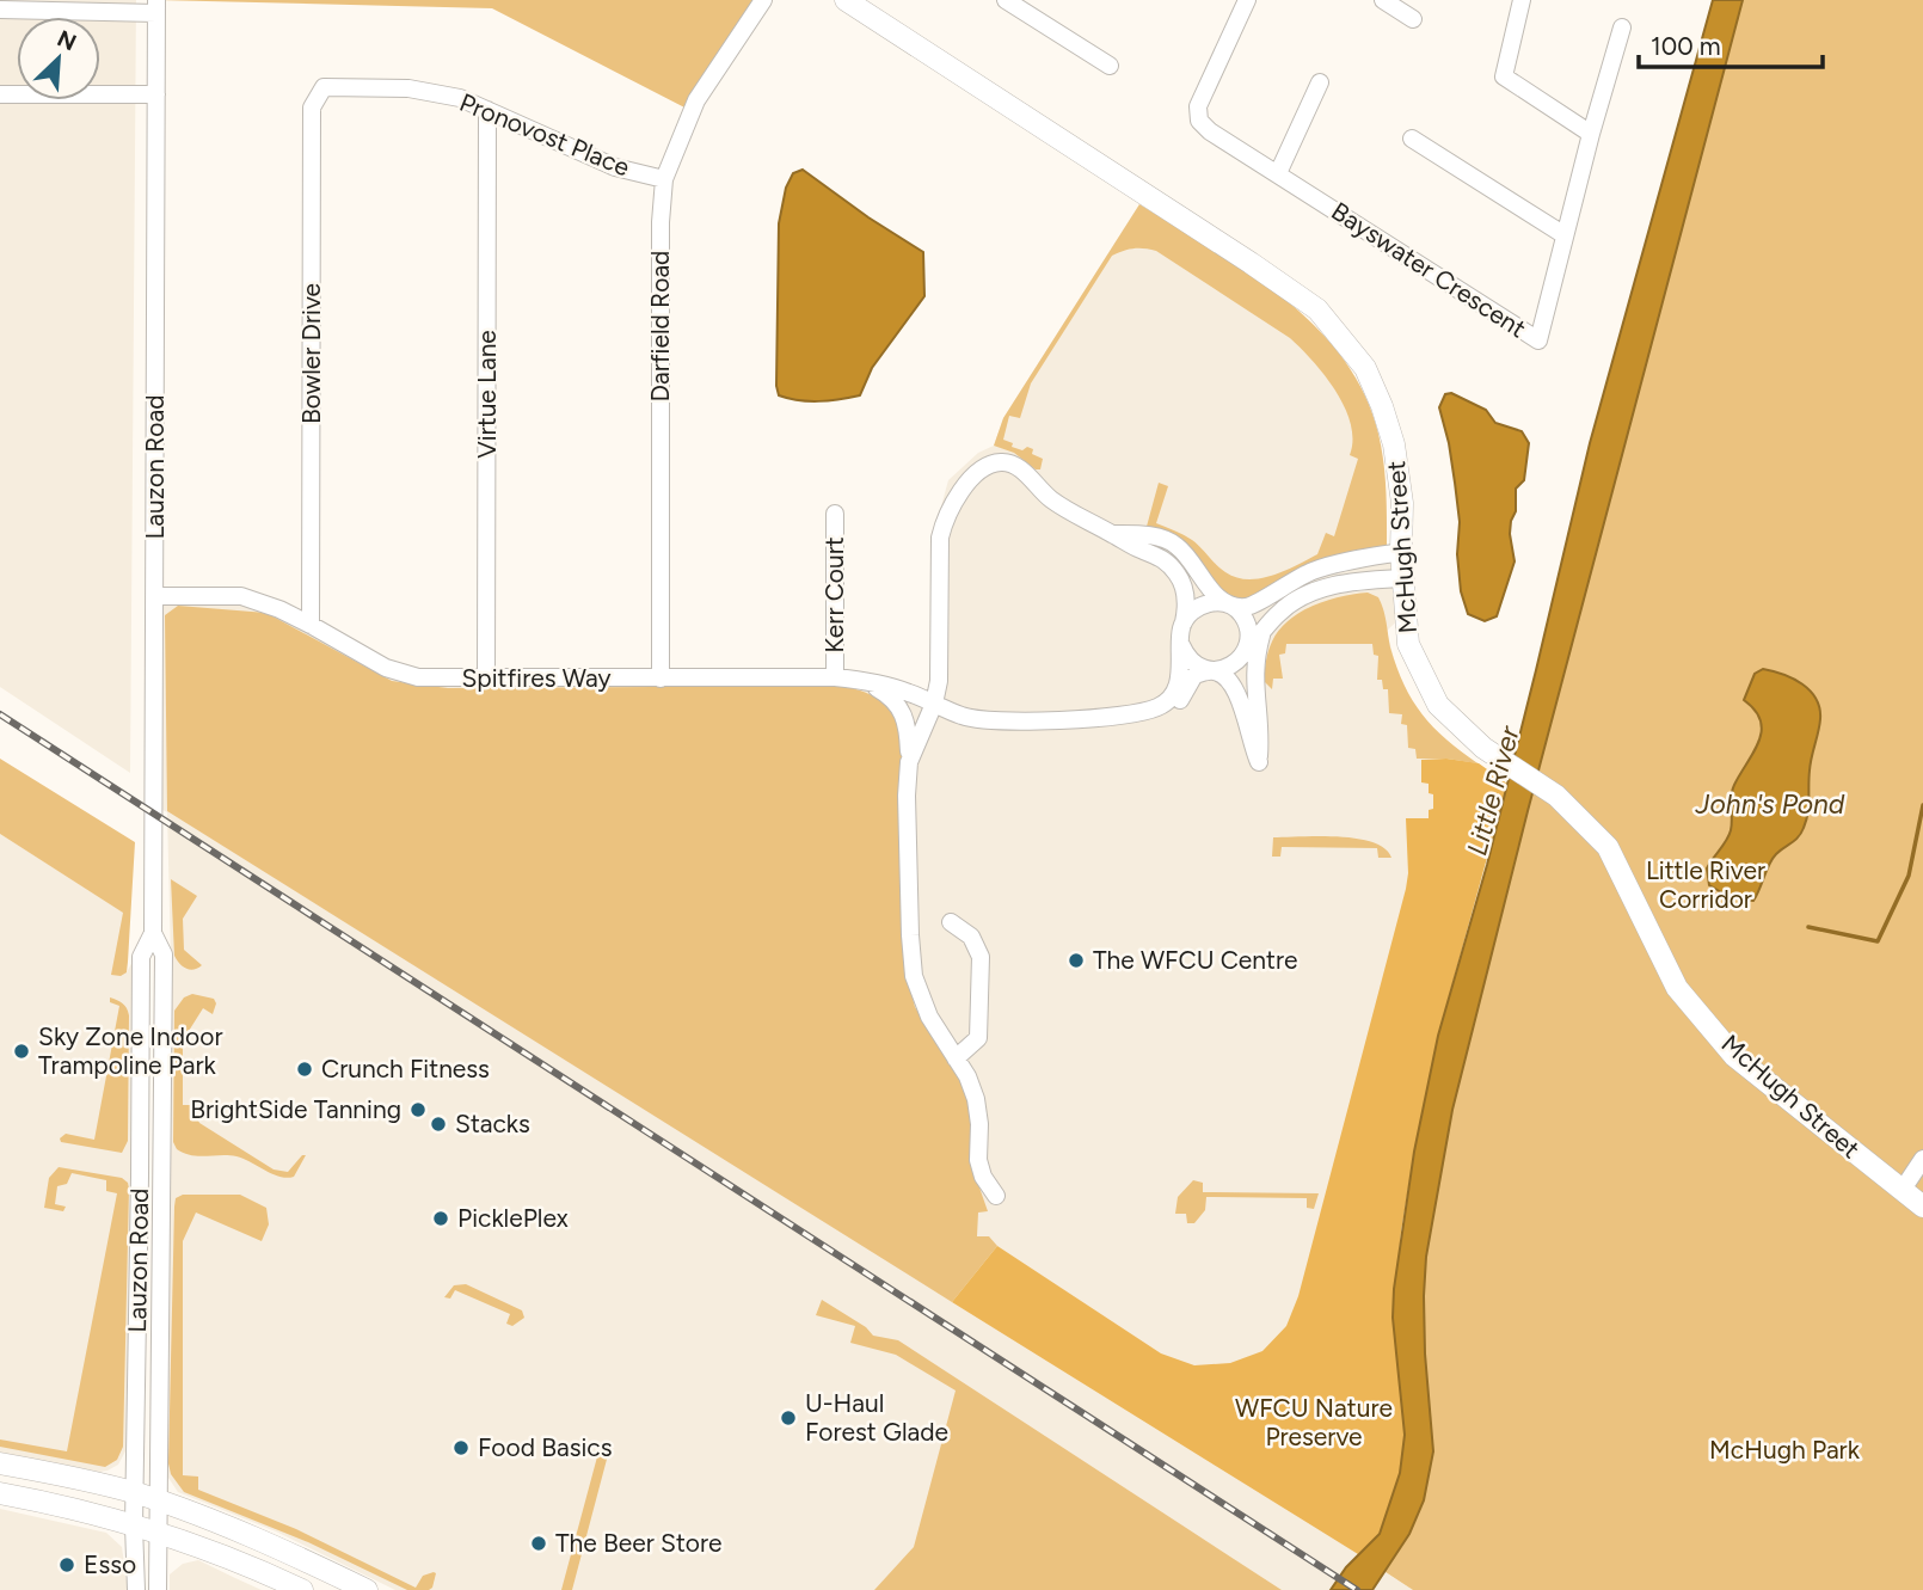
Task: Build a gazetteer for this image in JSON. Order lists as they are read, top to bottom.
{
  "streets": {
    "main road": ["McHugh Street"],
    "street": [
      "Pronovost Place",
      "Bayswater Crescent",
      "Darfield Road",
      "Bowler Drive",
      "Virtue Lane",
      "Lauzon Road",
      "Kerr Court",
      "Spitfires Way"
    ]
  },
  "crossings": [
    ["Pronovost Place", "Darfield Road"],
    ["Pronovost Place", "Bowler Drive"],
    ["Pronovost Place", "Virtue Lane"],
    ["Darfield Road", "Spitfires Way"],
    ["Bowler Drive", "Spitfires Way"],
    ["Virtue Lane", "Spitfires Way"],
    ["Lauzon Road", "Spitfires Way"],
    ["Kerr Court", "Spitfires Way"]
  ],
  "water": ["Little River", "John's Pond"],
  "parks": ["Little River Corridor", "WFCU Nature Preserve", "McHugh Park"],
  "places": [
    "The WFCU Centre",
    "Sky Zone Indoor Trampoline Park",
    "Crunch Fitness",
    "BrightSide Tanning",
    "Stacks",
    "PicklePlex",
    "U-Haul Forest Glade",
    "Food Basics",
    "The Beer Store",
    "Esso"
  ],
  "scale_bar": "100 m",
  "north": "top right"
}
